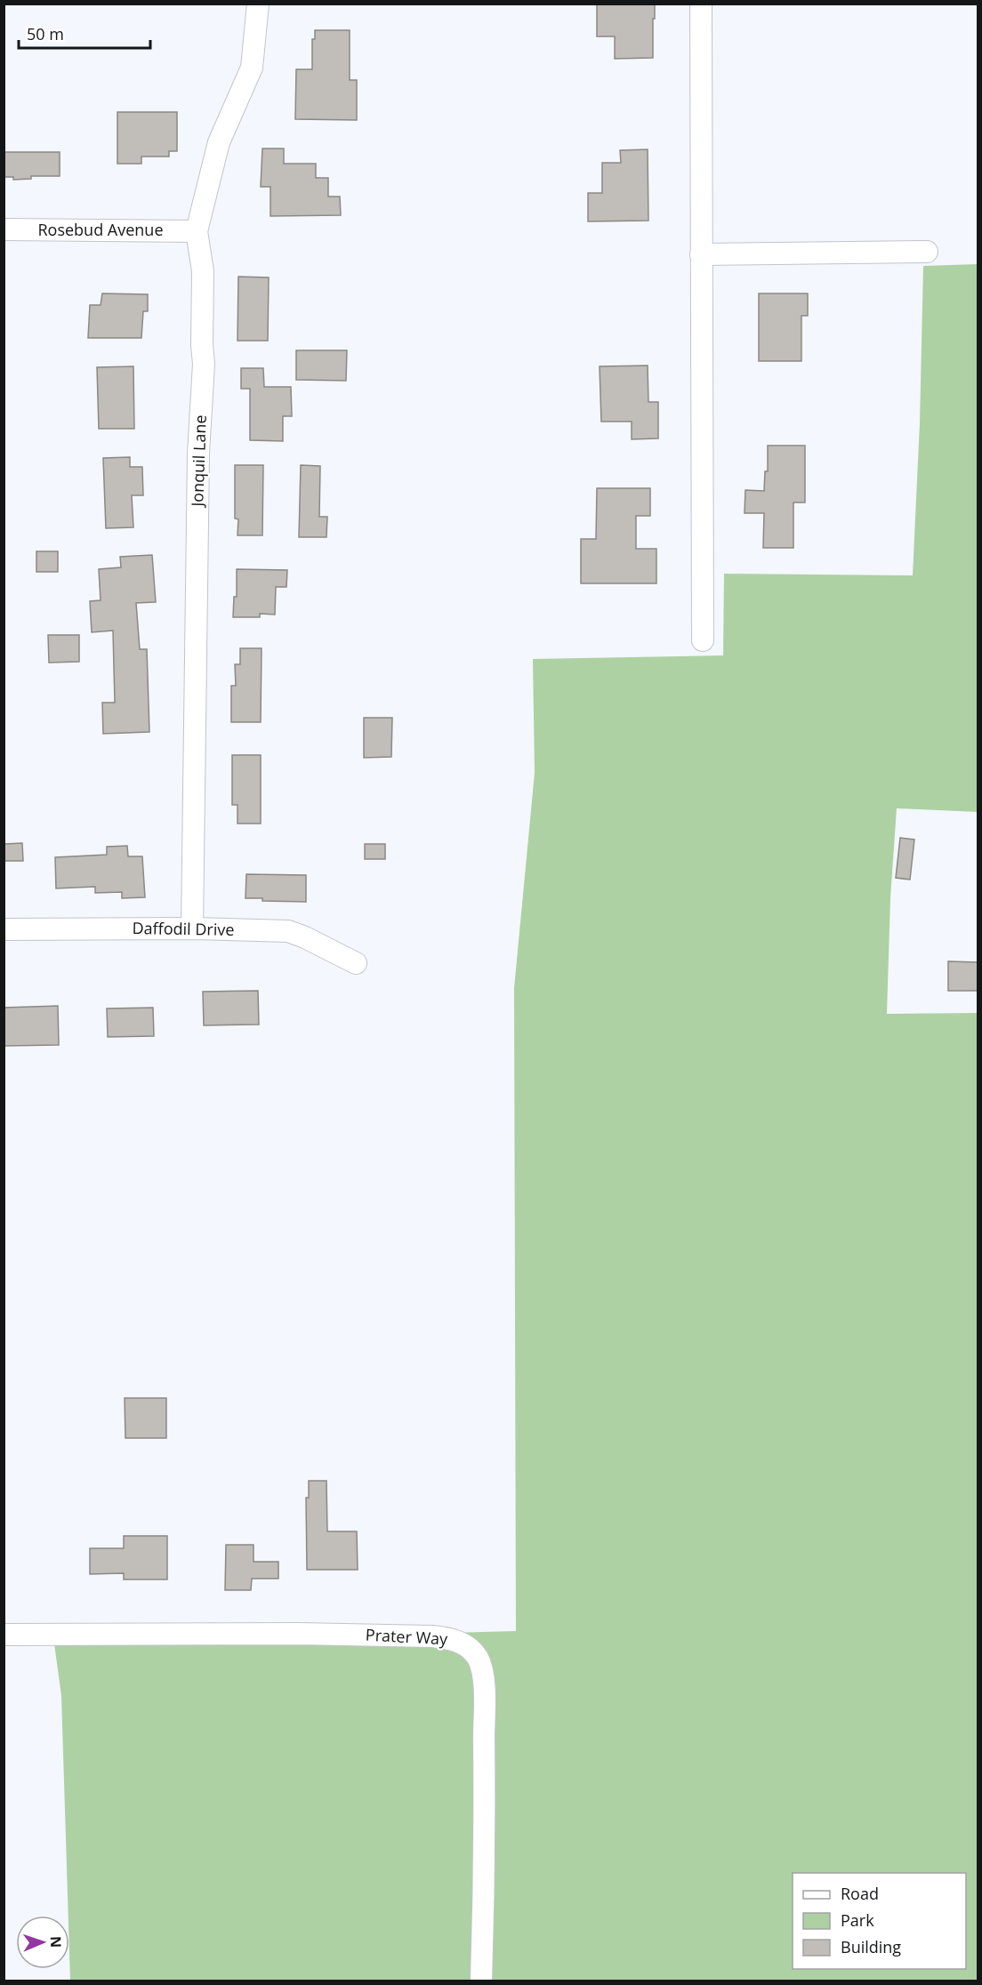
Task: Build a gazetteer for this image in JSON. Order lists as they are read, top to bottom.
{
  "streets": {
    "street": [
      "Rosebud Avenue",
      "Jonquil Lane",
      "Daffodil Drive",
      "Prater Way"
    ]
  },
  "crossings": [
    ["Rosebud Avenue", "Jonquil Lane"],
    ["Jonquil Lane", "Daffodil Drive"]
  ],
  "legend": ["Road", "Park", "Building"],
  "scale_bar": "50 m",
  "north": "right"
}
